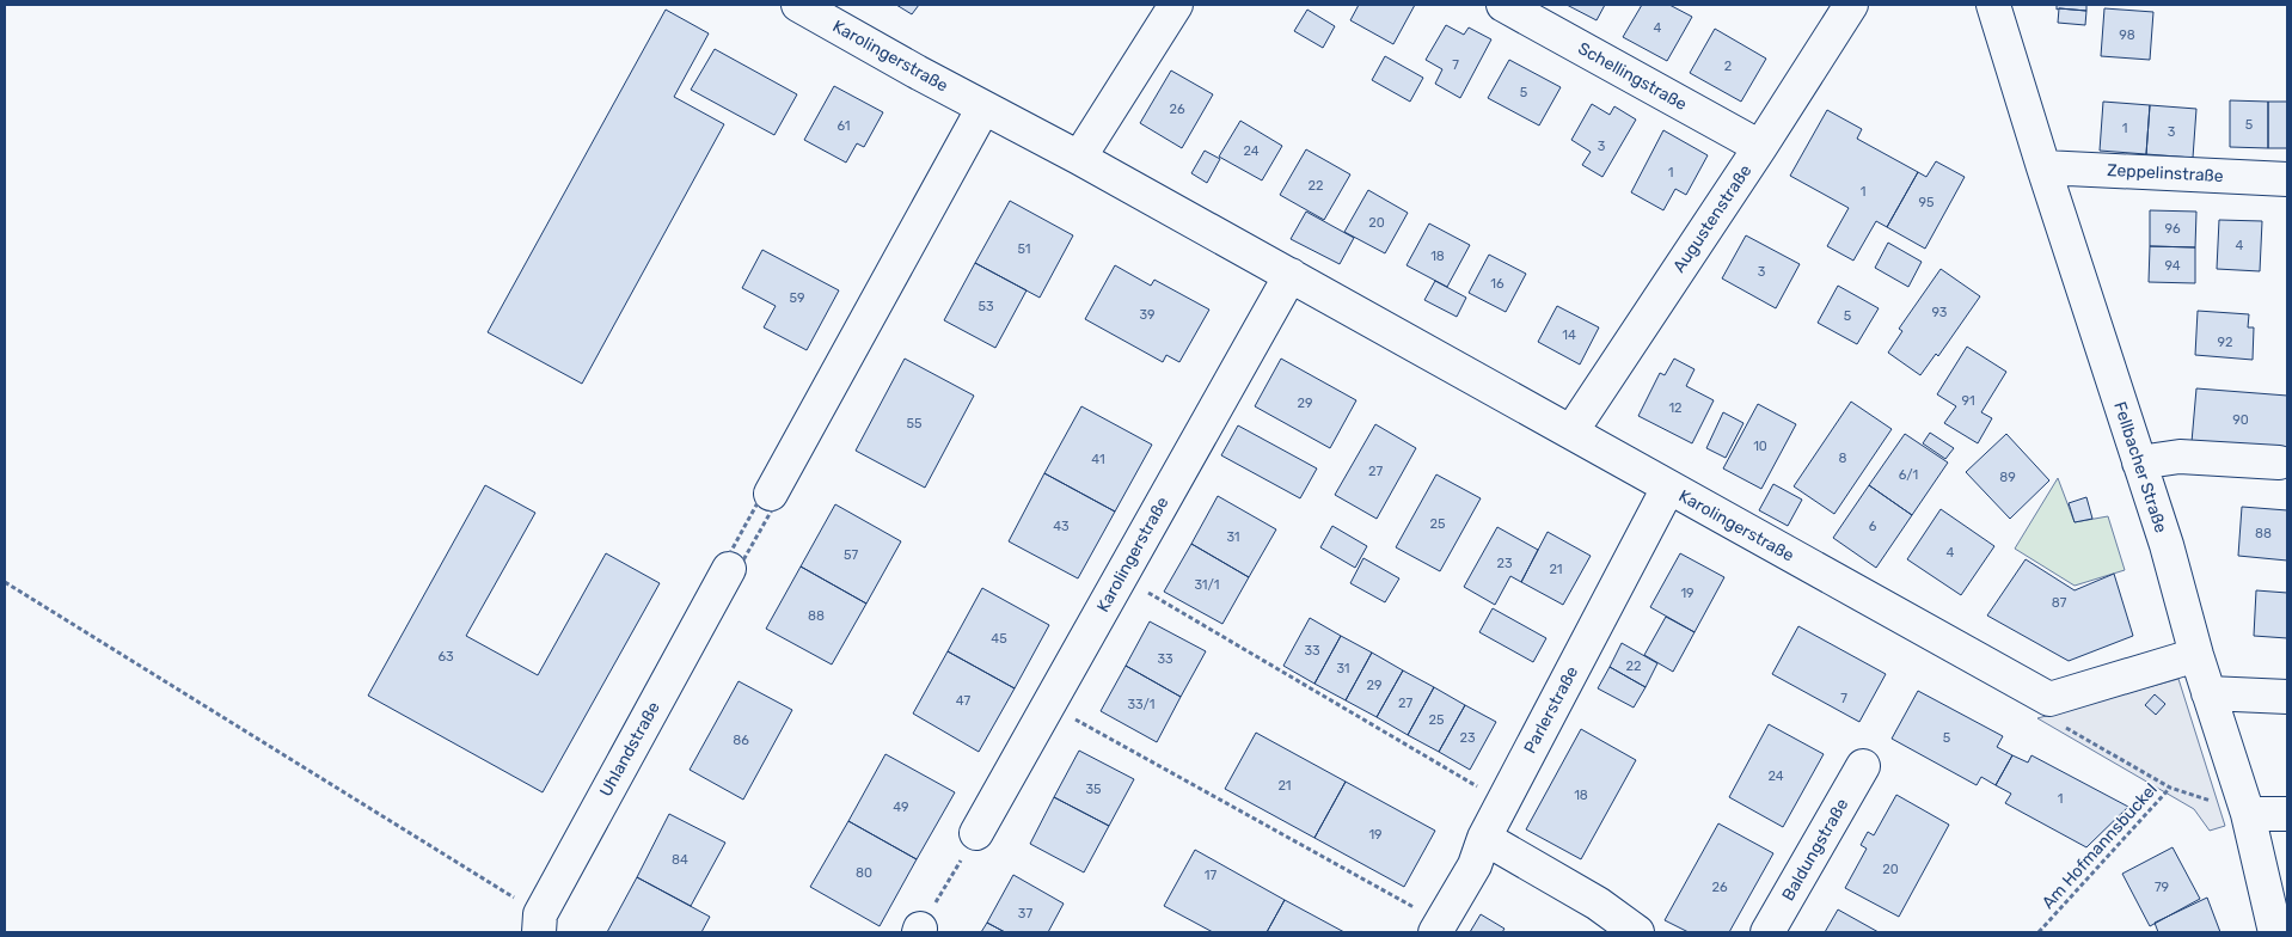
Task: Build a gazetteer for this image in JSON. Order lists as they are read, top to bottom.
{
  "streets": {
    "street": [
      "Karolingerstraße",
      "Schellingstraße",
      "Zeppelinstraße",
      "Augustenstraße",
      "Fellbacher Straße",
      "Parlerstraße",
      "Uhlandstraße",
      "Baldungstraße"
    ],
    "path": ["Am Hofmannsbuckel"]
  },
  "crossings": [
    ["Karolingerstraße", "Augustenstraße"],
    ["Karolingerstraße", "Parlerstraße"],
    ["Karolingerstraße", "Am Hofmannsbuckel"],
    ["Schellingstraße", "Augustenstraße"],
    ["Zeppelinstraße", "Fellbacher Straße"]
  ],
  "house_numbers": [
    "4",
    "98",
    "7",
    "2",
    "5",
    "26",
    "5",
    "61",
    "1",
    "3",
    "3",
    "24",
    "1",
    "22",
    "1",
    "95",
    "20",
    "96",
    "4",
    "51",
    "18",
    "94",
    "3",
    "16",
    "59",
    "53",
    "93",
    "39",
    "5",
    "14",
    "92",
    "91",
    "29",
    "12",
    "90",
    "55",
    "10",
    "8",
    "41",
    "27",
    "6/1",
    "89",
    "25",
    "43",
    "6",
    "88",
    "31",
    "4",
    "57",
    "23",
    "21",
    "31/1",
    "19",
    "87",
    "88",
    "45",
    "33",
    "63",
    "33",
    "22",
    "31",
    "29",
    "7",
    "47",
    "27",
    "33/1",
    "25",
    "23",
    "5",
    "86",
    "24",
    "21",
    "35",
    "18",
    "1",
    "49",
    "19",
    "84",
    "20",
    "80",
    "17",
    "26",
    "79",
    "37"
  ]
}
